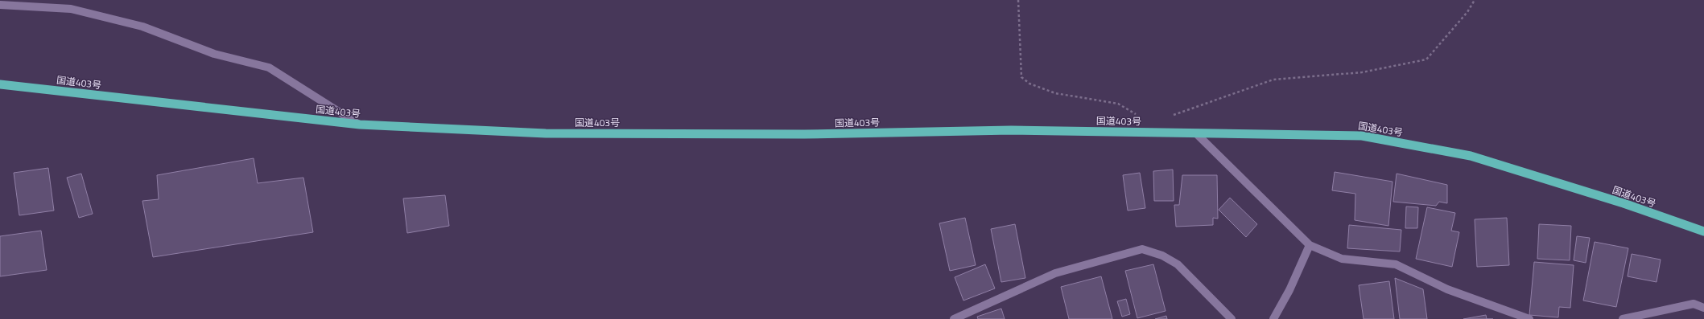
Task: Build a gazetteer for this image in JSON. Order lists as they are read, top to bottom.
{
  "streets": {
    "highway": ["国道403号"]
  }
}
